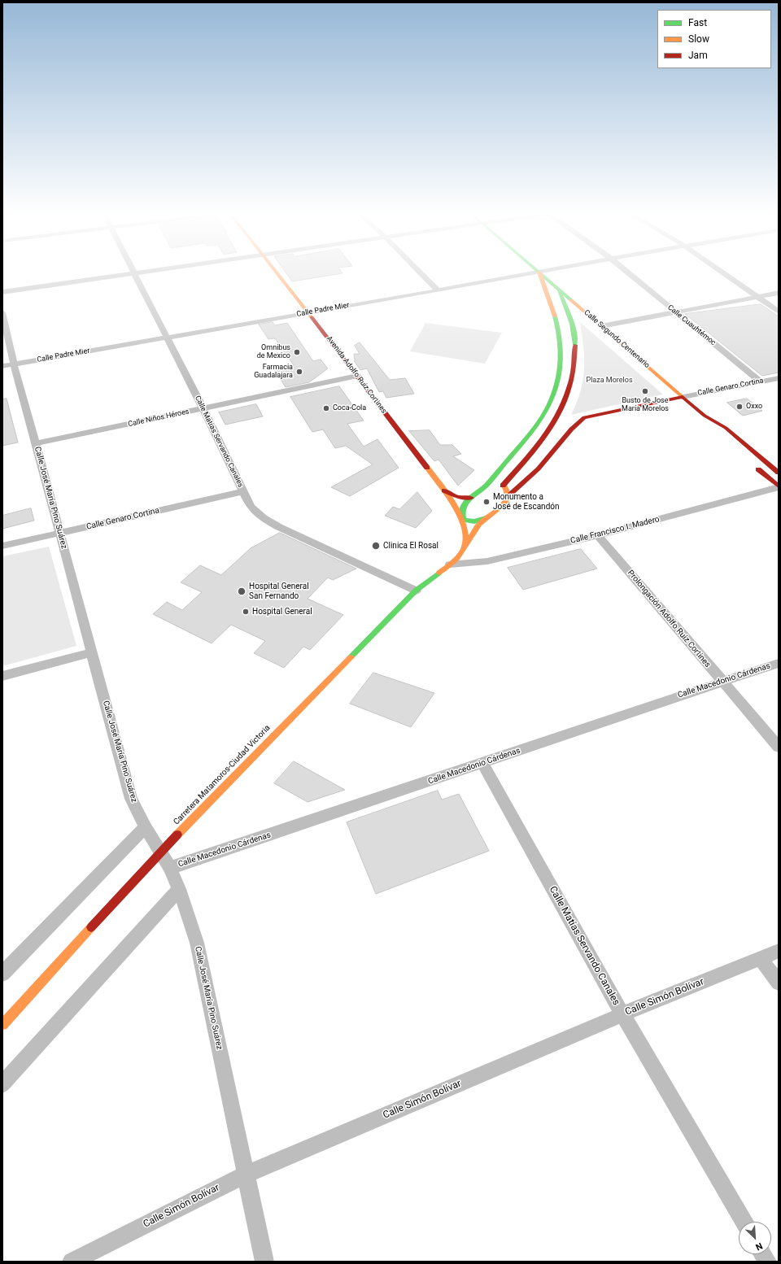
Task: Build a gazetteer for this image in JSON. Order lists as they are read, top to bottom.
{
  "streets": {
    "street": [
      "Calle Padre Mier",
      "Calle Cuauhtémoc",
      "Calle Segundo Centenario",
      "Avenida Adolfo Ruiz Cortines",
      "Calle Genaro Cortina",
      "Calle Niños Héroes",
      "Calle Matías Servando Canales",
      "Calle José María Pino Suárez",
      "Calle Francisco I. Madero",
      "Prolongación Adolfo Ruiz Cortines",
      "Calle Macedonio Cárdenas",
      "Carretera Matamoros-Ciudad Victoria",
      "Calle Simón Bolívar"
    ]
  },
  "crossings": [
    ["Calle Padre Mier", "Calle Segundo Centenario"],
    ["Calle Padre Mier", "Avenida Adolfo Ruiz Cortines"],
    ["Calle Padre Mier", "Calle Matías Servando Canales"],
    ["Calle Padre Mier", "Calle José María Pino Suárez"],
    ["Calle Cuauhtémoc", "Calle Genaro Cortina"],
    ["Calle Segundo Centenario", "Calle Genaro Cortina"],
    ["Avenida Adolfo Ruiz Cortines", "Calle Niños Héroes"],
    ["Avenida Adolfo Ruiz Cortines", "Carretera Matamoros-Ciudad Victoria"],
    ["Calle Genaro Cortina", "Calle Matías Servando Canales"],
    ["Calle Genaro Cortina", "Calle José María Pino Suárez"],
    ["Calle Niños Héroes", "Calle Matías Servando Canales"],
    ["Calle Niños Héroes", "Calle José María Pino Suárez"],
    ["Calle Matías Servando Canales", "Calle Macedonio Cárdenas"],
    ["Calle Matías Servando Canales", "Carretera Matamoros-Ciudad Victoria"],
    ["Calle Matías Servando Canales", "Calle Simón Bolívar"],
    ["Calle José María Pino Suárez", "Calle Macedonio Cárdenas"],
    ["Calle José María Pino Suárez", "Carretera Matamoros-Ciudad Victoria"],
    ["Calle José María Pino Suárez", "Calle Simón Bolívar"],
    ["Calle Francisco I. Madero", "Prolongación Adolfo Ruiz Cortines"],
    ["Calle Francisco I. Madero", "Carretera Matamoros-Ciudad Victoria"],
    ["Prolongación Adolfo Ruiz Cortines", "Calle Macedonio Cárdenas"]
  ],
  "parks": ["Plaza Morelos"],
  "places": [
    "Omnibus de Mexico",
    "Farmacia Guadalajara",
    "Busto de Jose María Morelos",
    "Oxxo",
    "Coca-Cola",
    "Monumento a José de Escandón",
    "Clinica El Rosal",
    "Hospital General San Fernando",
    "Hospital General"
  ],
  "legend": ["Fast", "Slow", "Jam"],
  "north": "bottom right"
}
